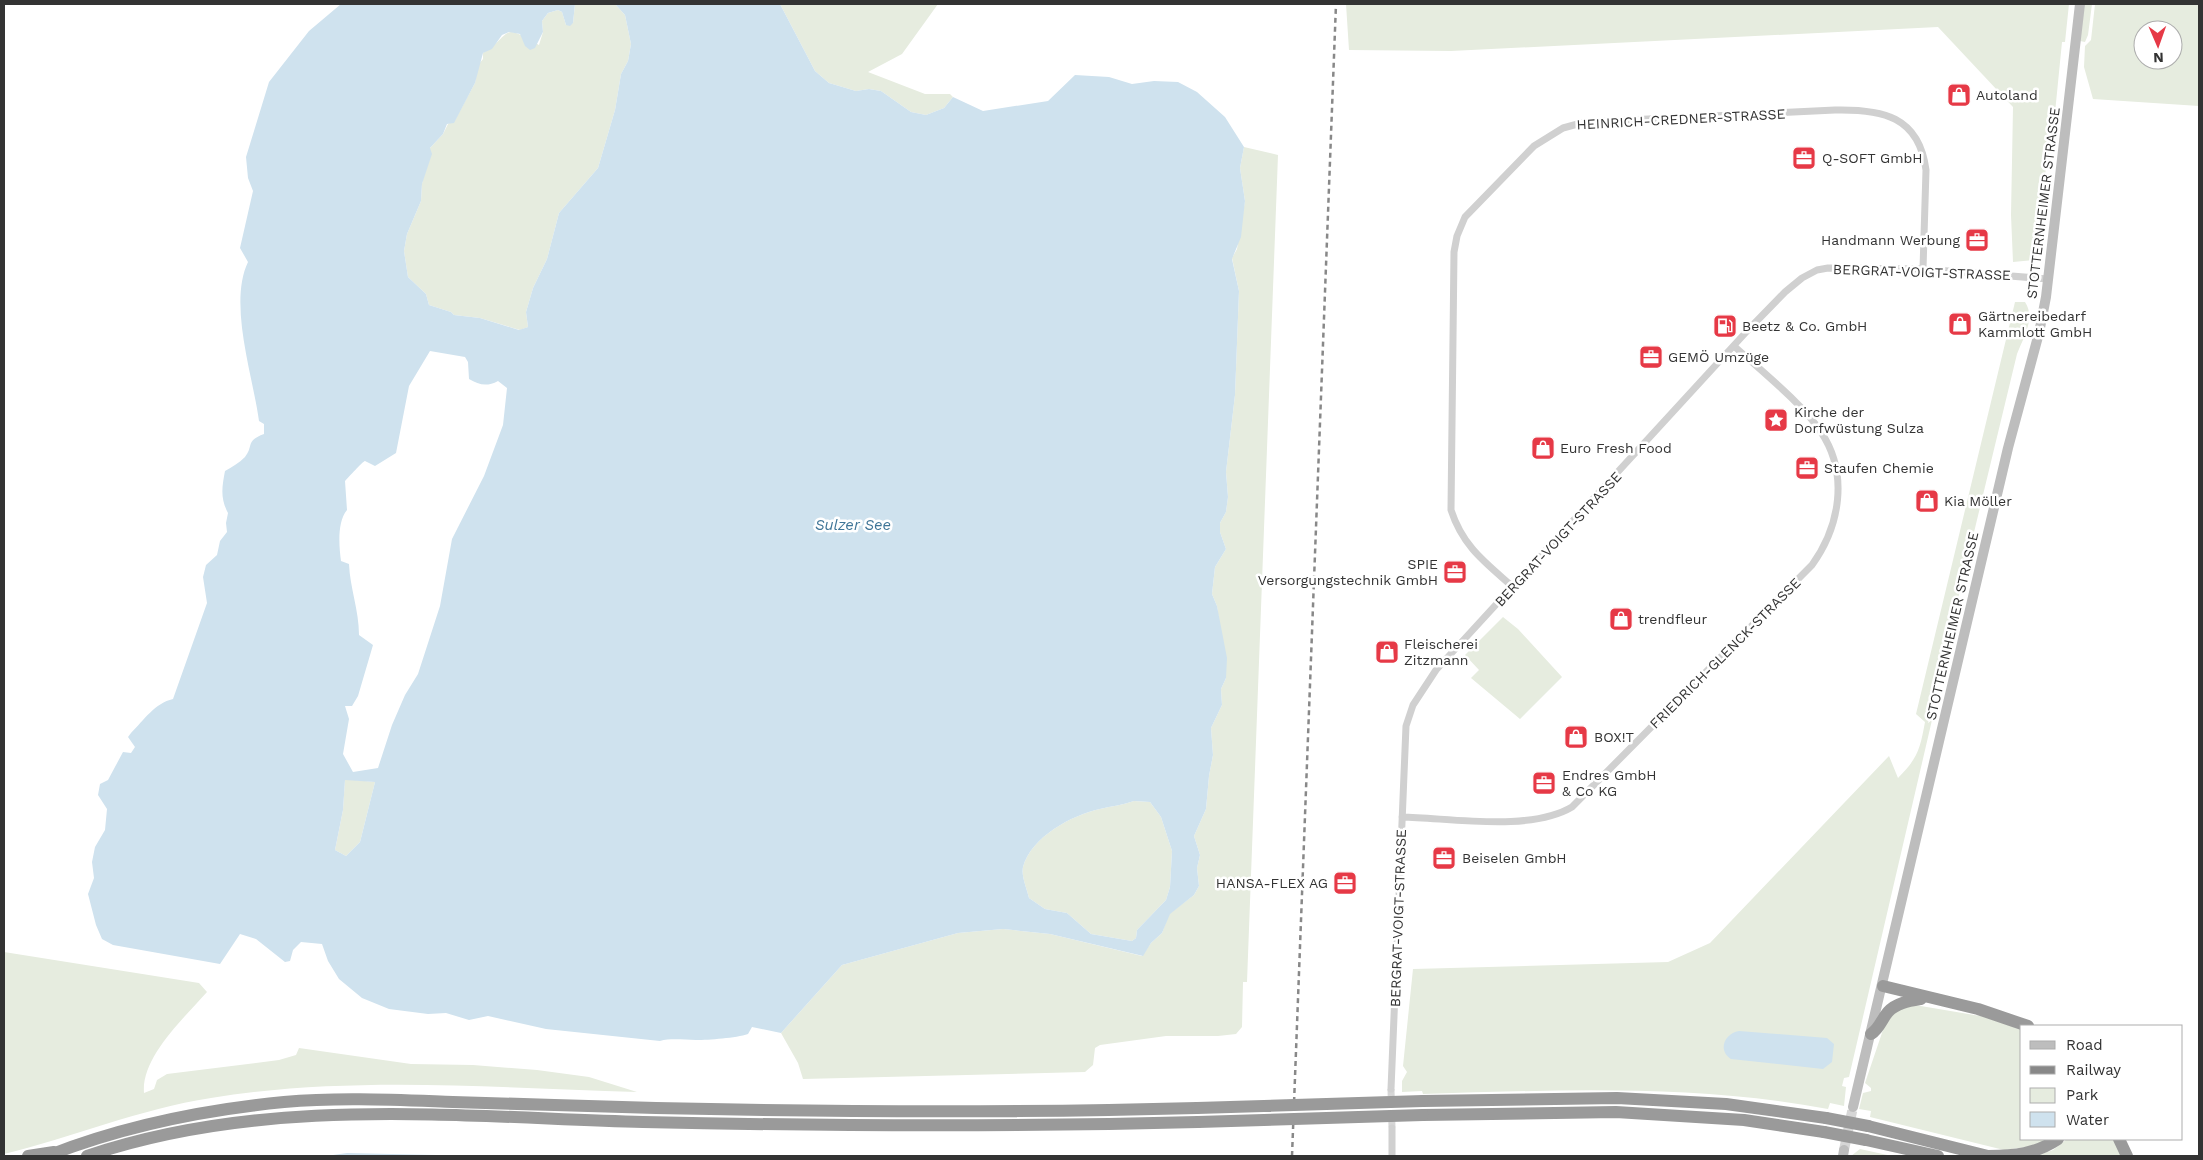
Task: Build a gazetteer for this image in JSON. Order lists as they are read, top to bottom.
{
  "streets": {
    "main road": ["STOTTERNHEIMER STRASSE"],
    "street": ["HEINRICH-CREDNER-STRASSE", "BERGRAT-VOIGT-STRASSE", "FRIEDRICH-GLENCK-STRASSE"]
  },
  "crossings": [
    ["HEINRICH-CREDNER-STRASSE", "BERGRAT-VOIGT-STRASSE"],
    ["STOTTERNHEIMER STRASSE", "BERGRAT-VOIGT-STRASSE"],
    ["BERGRAT-VOIGT-STRASSE", "FRIEDRICH-GLENCK-STRASSE"]
  ],
  "water": ["Sulzer See"],
  "places": {
    "shop": [
      "Autoland",
      "Gärtnereibedarf Kammlott GmbH",
      "Euro Fresh Food",
      "Kia Möller",
      "trendfleur",
      "Fleischerei Zitzmann",
      "BOX!T"
    ],
    "office": [
      "Q-SOFT GmbH",
      "Handmann Werbung",
      "GEMÖ Umzüge",
      "Staufen Chemie",
      "SPIE Versorgungstechnik GmbH",
      "Endres GmbH & Co KG",
      "Beiselen GmbH",
      "HANSA-FLEX AG"
    ],
    "fuel station": ["Beetz & Co. GmbH"],
    "place": ["Kirche der Dorfwüstung Sulza"]
  },
  "legend": [
    "Road",
    "Railway",
    "Park",
    "Water"
  ],
  "north": "bottom"
}
